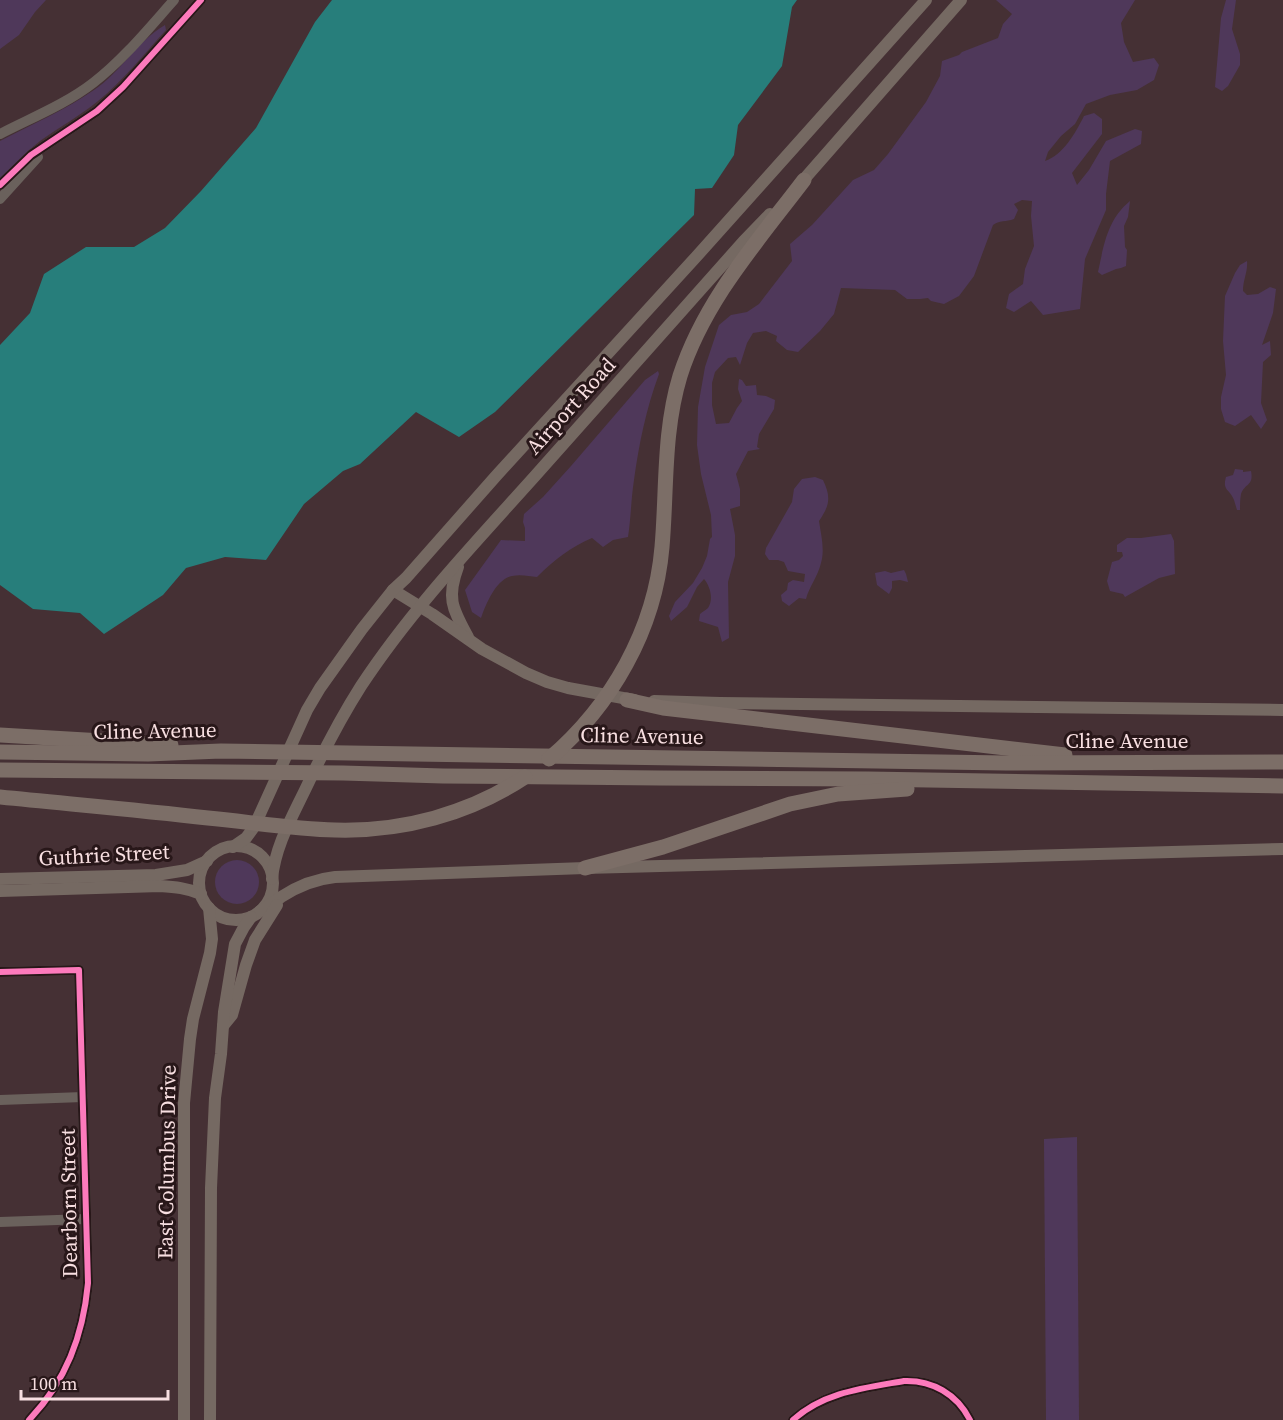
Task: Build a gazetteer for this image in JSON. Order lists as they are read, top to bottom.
{
  "streets": {
    "highway": ["Cline Avenue"],
    "main road": ["Airport Road", "Guthrie Street", "East Columbus Drive"],
    "street": ["Dearborn Street"]
  },
  "crossings": [
    ["Airport Road", "Cline Avenue"],
    ["Airport Road", "Guthrie Street"],
    ["Airport Road", "East Columbus Drive"],
    ["Guthrie Street", "East Columbus Drive"]
  ],
  "scale_bar": "100 m"
}
